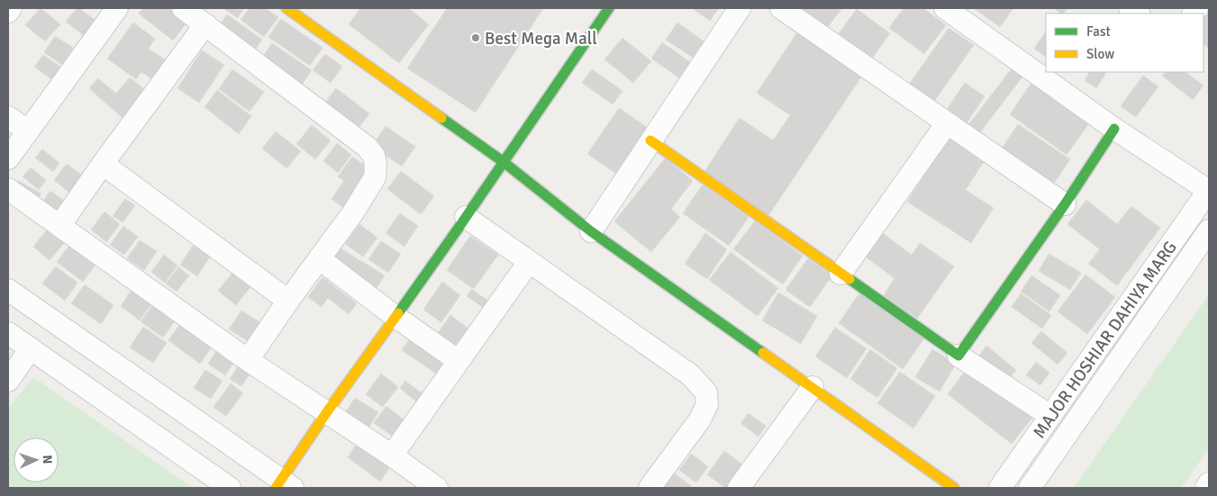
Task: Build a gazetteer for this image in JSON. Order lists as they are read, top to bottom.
{
  "streets": {
    "street": ["MAJOR HOSHIAR DAHIYA MARG"]
  },
  "places": ["Best Mega Mall"],
  "legend": ["Fast", "Slow"],
  "north": "right"
}
